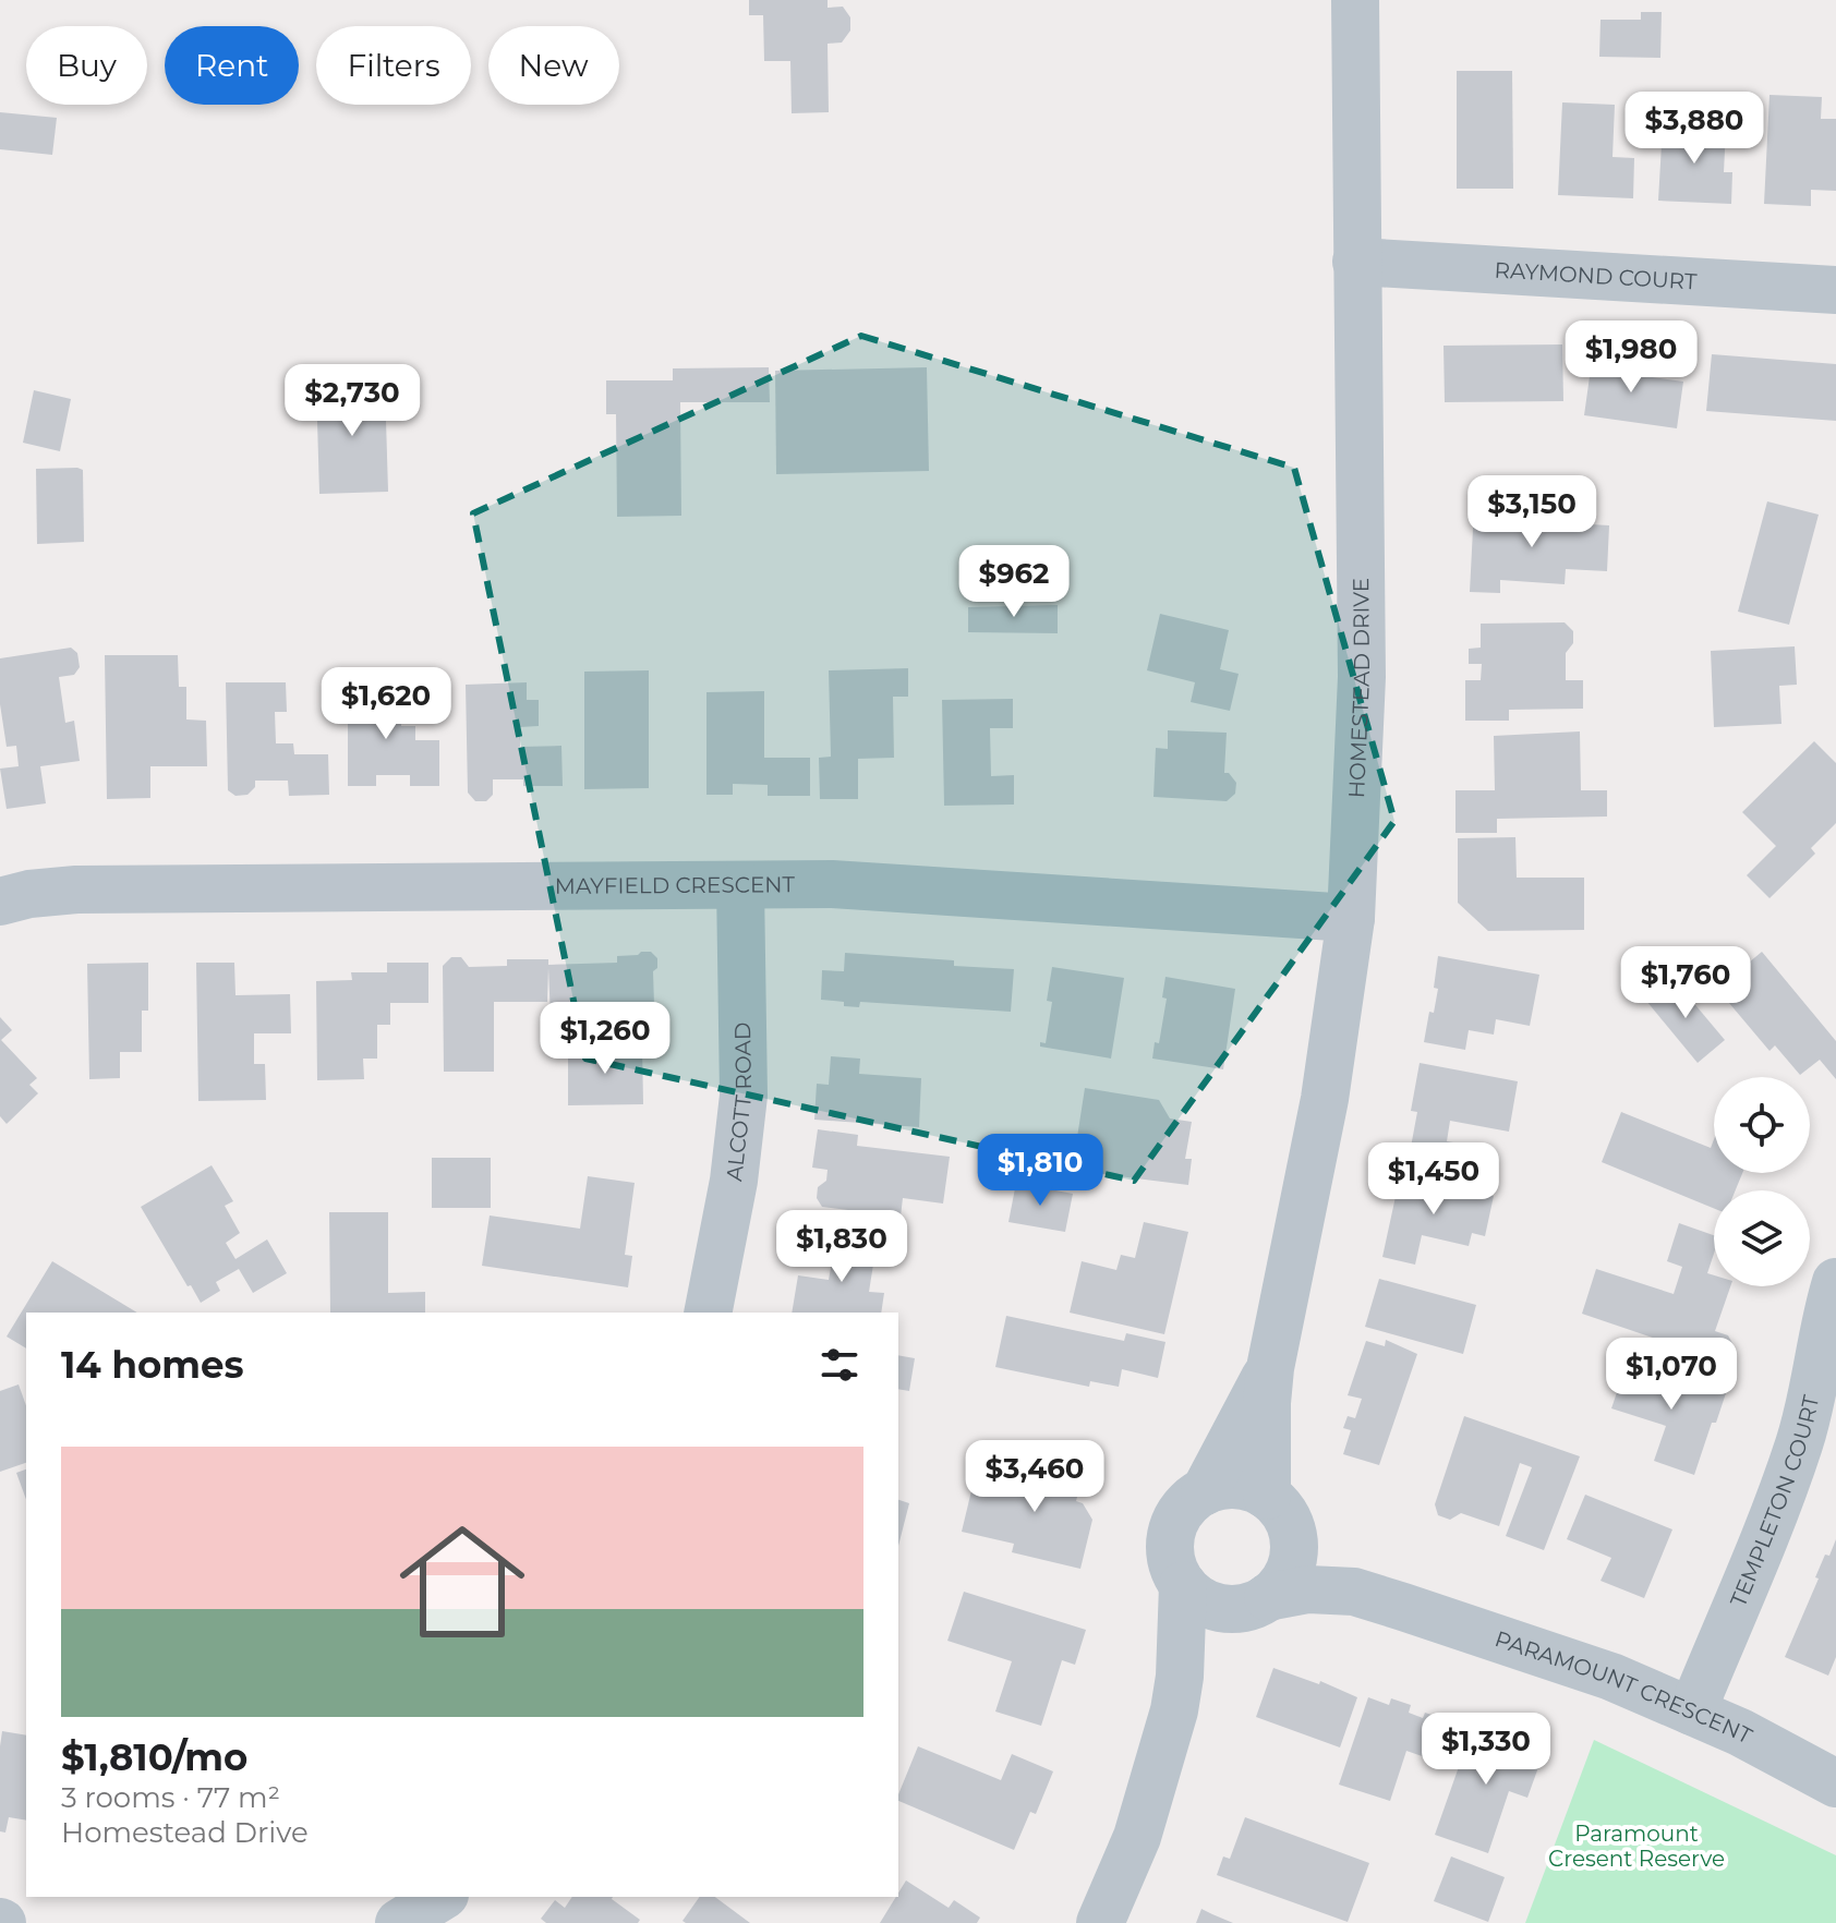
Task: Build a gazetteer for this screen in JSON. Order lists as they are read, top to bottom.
{
  "streets": {
    "street": [
      "RAYMOND COURT",
      "HOMESTEAD DRIVE",
      "MAYFIELD CRESCENT",
      "ALCOTT ROAD",
      "TEMPLETON COURT",
      "PARAMOUNT CRESCENT"
    ]
  },
  "crossings": [
    ["RAYMOND COURT", "HOMESTEAD DRIVE"],
    ["HOMESTEAD DRIVE", "MAYFIELD CRESCENT"],
    ["HOMESTEAD DRIVE", "PARAMOUNT CRESCENT"],
    ["MAYFIELD CRESCENT", "ALCOTT ROAD"],
    ["TEMPLETON COURT", "PARAMOUNT CRESCENT"]
  ],
  "parks": ["Paramount Cresent Reserve"],
  "page": {
    "chip": [
      "Buy",
      "Rent",
      "Filters",
      "New"
    ],
    "price": [
      "$3,880",
      "$1,980",
      "$2,730",
      "$3,150",
      "$962",
      "$1,620",
      "$1,760",
      "$1,260",
      "$1,810",
      "$1,450",
      "$1,830",
      "$1,070",
      "$3,460",
      "$1,330"
    ],
    "heading": "14 homes",
    "list": [
      {
        "name": "$1,810/mo",
        "note": "3 rooms · 77 m² · Homestead Drive"
      }
    ]
  }
}
